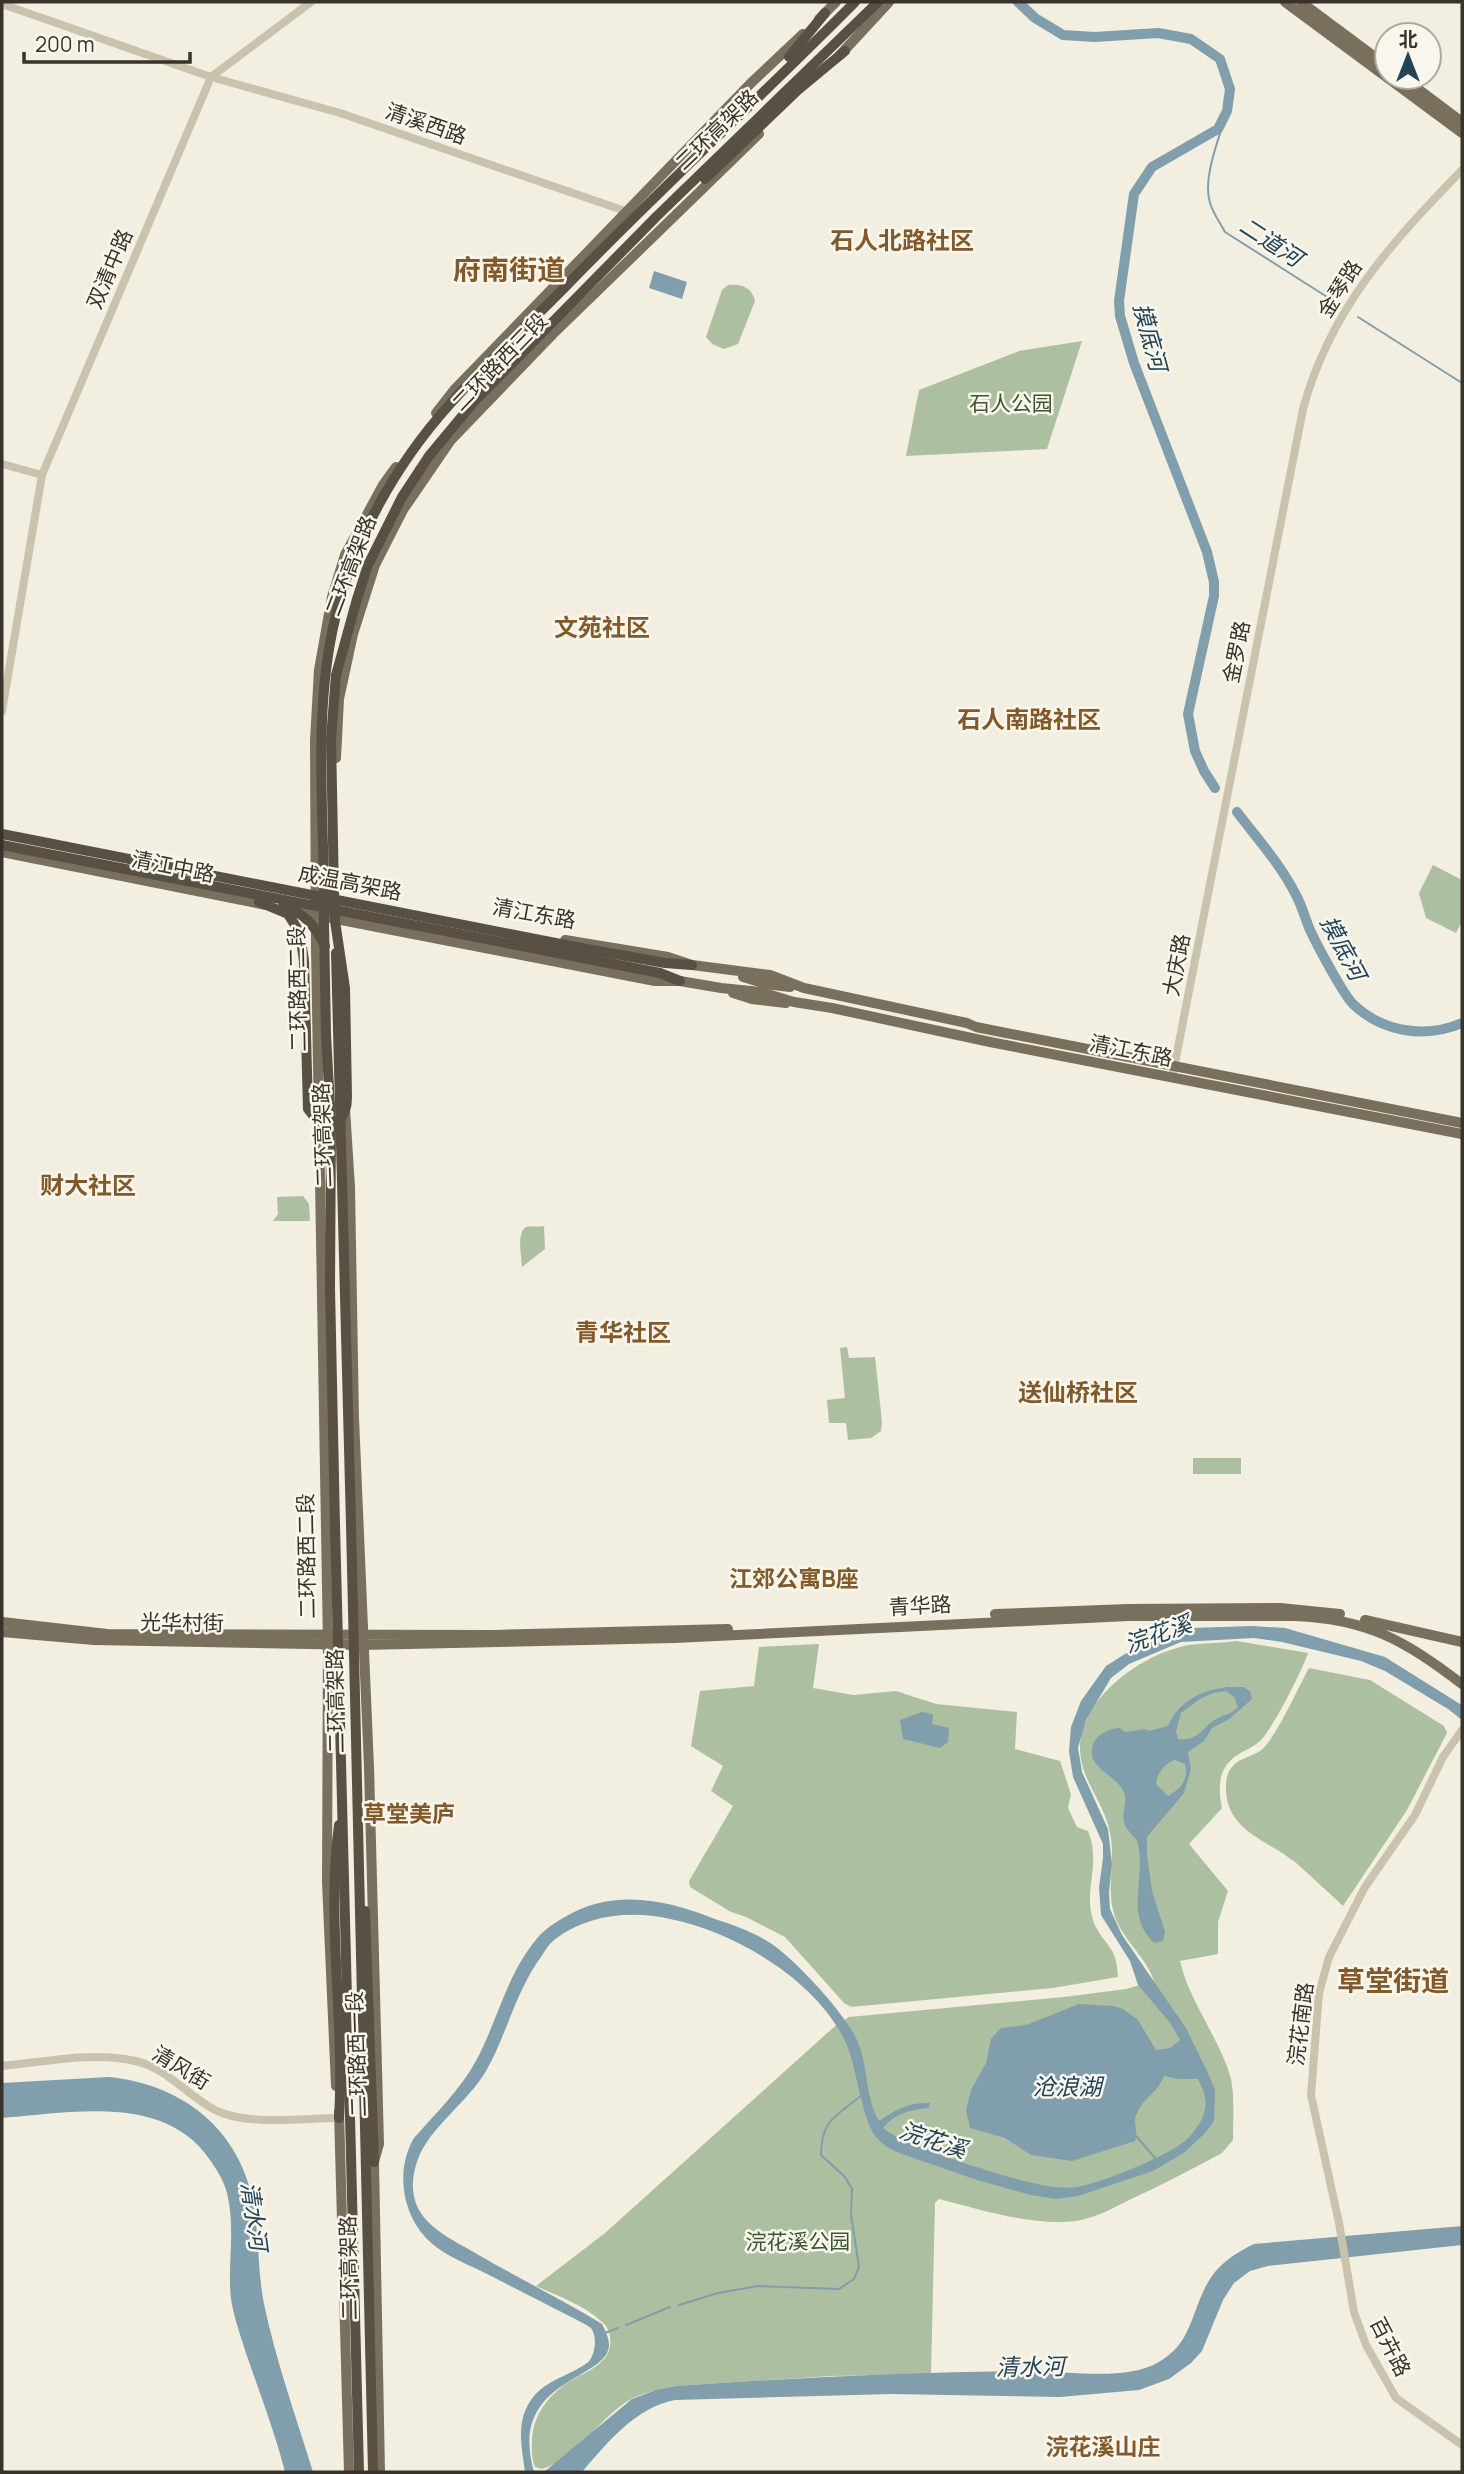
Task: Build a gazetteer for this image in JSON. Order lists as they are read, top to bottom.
{
  "streets": {
    "highway": ["二环高架路", "成温高架路"],
    "main road": [
      "二环路西三段",
      "清江中路",
      "清江东路",
      "二环路西二段",
      "青华路",
      "光华村街",
      "二环路西一段"
    ],
    "street": [
      "清溪西路",
      "双清中路",
      "金琴路",
      "金罗路",
      "大庆路",
      "浣花南路",
      "清风街",
      "百卉路"
    ]
  },
  "crossings": [
    ["清溪西路", "双清中路"],
    ["清溪西路", "二环路西三段"],
    ["二环高架路", "清江中路"],
    ["二环高架路", "清江东路"],
    ["二环高架路", "二环路西二段"],
    ["金琴路", "金罗路"],
    ["二环路西三段", "二环路西二段"],
    ["金罗路", "大庆路"],
    ["清江中路", "成温高架路"],
    ["清江中路", "清江东路"],
    ["清江中路", "二环路西二段"],
    ["成温高架路", "清江东路"],
    ["清江东路", "大庆路"],
    ["清江东路", "二环路西二段"],
    ["二环路西二段", "青华路"],
    ["二环路西二段", "光华村街"],
    ["二环路西二段", "二环路西一段"],
    ["青华路", "光华村街"],
    ["青华路", "二环路西一段"],
    ["光华村街", "二环路西一段"],
    ["浣花南路", "百卉路"],
    ["二环路西一段", "清风街"]
  ],
  "districts": [
    "石人北路社区",
    "府南街道",
    "文苑社区",
    "石人南路社区",
    "财大社区",
    "青华社区",
    "送仙桥社区",
    "江郊公寓B座",
    "草堂美庐",
    "草堂街道",
    "浣花溪山庄"
  ],
  "water": [
    "二道河",
    "摸底河",
    "浣花溪",
    "沧浪湖",
    "清水河"
  ],
  "parks": ["石人公园", "浣花溪公园"],
  "scale_bar": "200 m",
  "north": "top"
}
